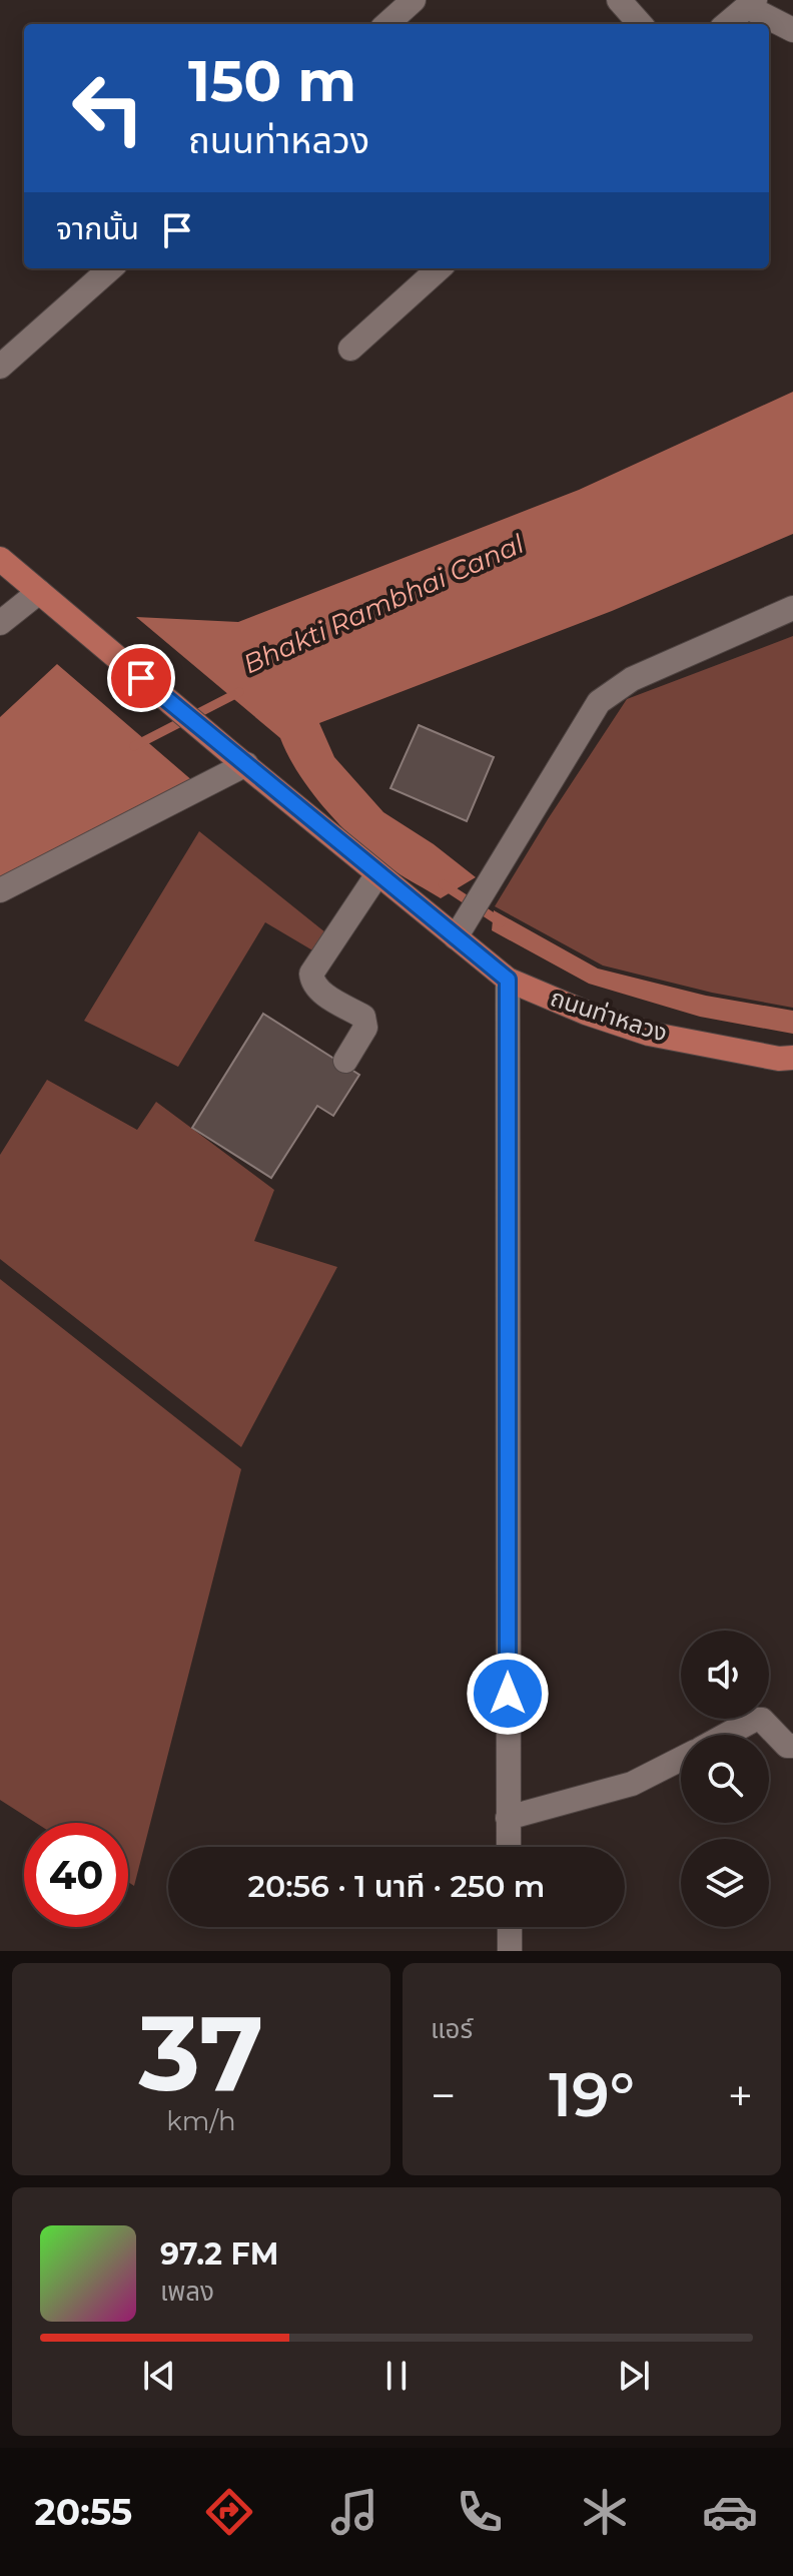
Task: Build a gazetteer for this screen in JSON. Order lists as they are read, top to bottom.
{
  "streets": {
    "main road": ["ถนนท่าหลวง"]
  },
  "water": ["Bhakti Rambhai Canal"],
  "page": {
    "turn": ["150 m", "ถนนท่าหลวง"],
    "then": "จากนั้น",
    "limit": "40",
    "trip": "20:56 · 1 นาที · 250 m",
    "tile": [
      ["37", "km/h"],
      "แอร์"
    ],
    "heat": ["−", "19°", "+"],
    "song": ["97.2 FM", "เพลง"],
    "tabs": "20:55"
  }
}
